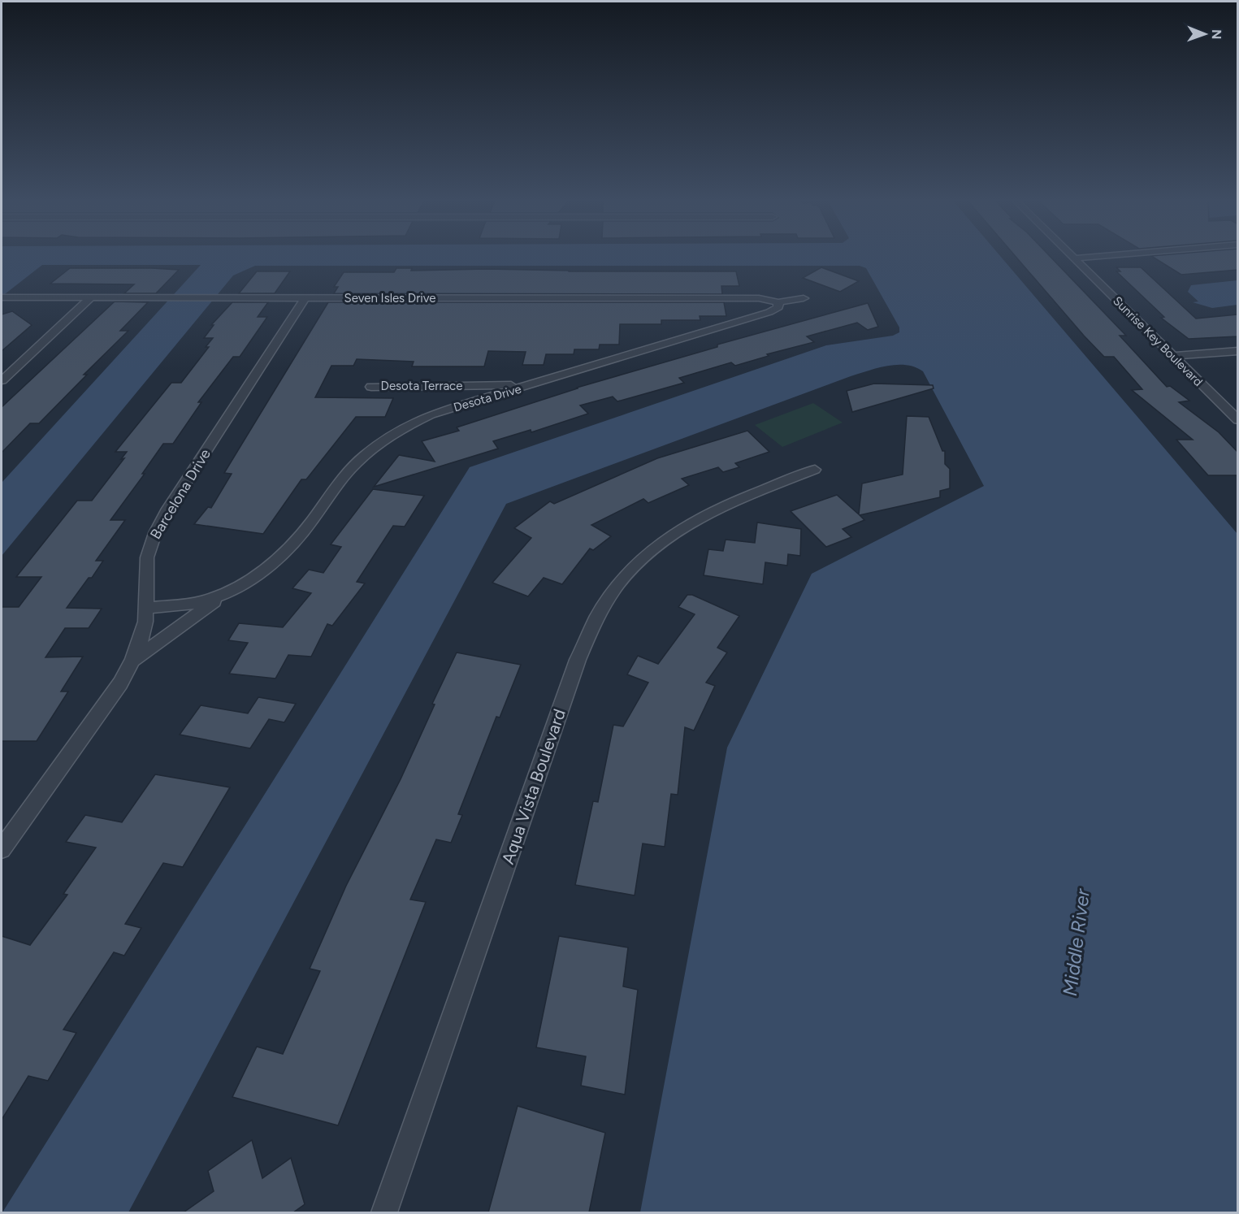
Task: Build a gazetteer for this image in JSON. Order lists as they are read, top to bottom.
{
  "streets": {
    "street": [
      "Seven Isles Drive",
      "Sunrise Key Boulevard",
      "Desota Terrace",
      "Desota Drive",
      "Barcelona Drive",
      "Aqua Vista Boulevard"
    ]
  },
  "crossings": [
    ["Seven Isles Drive", "Desota Drive"],
    ["Seven Isles Drive", "Barcelona Drive"],
    ["Desota Terrace", "Desota Drive"],
    ["Desota Drive", "Barcelona Drive"]
  ],
  "water": ["Middle River"],
  "north": "right"
}
